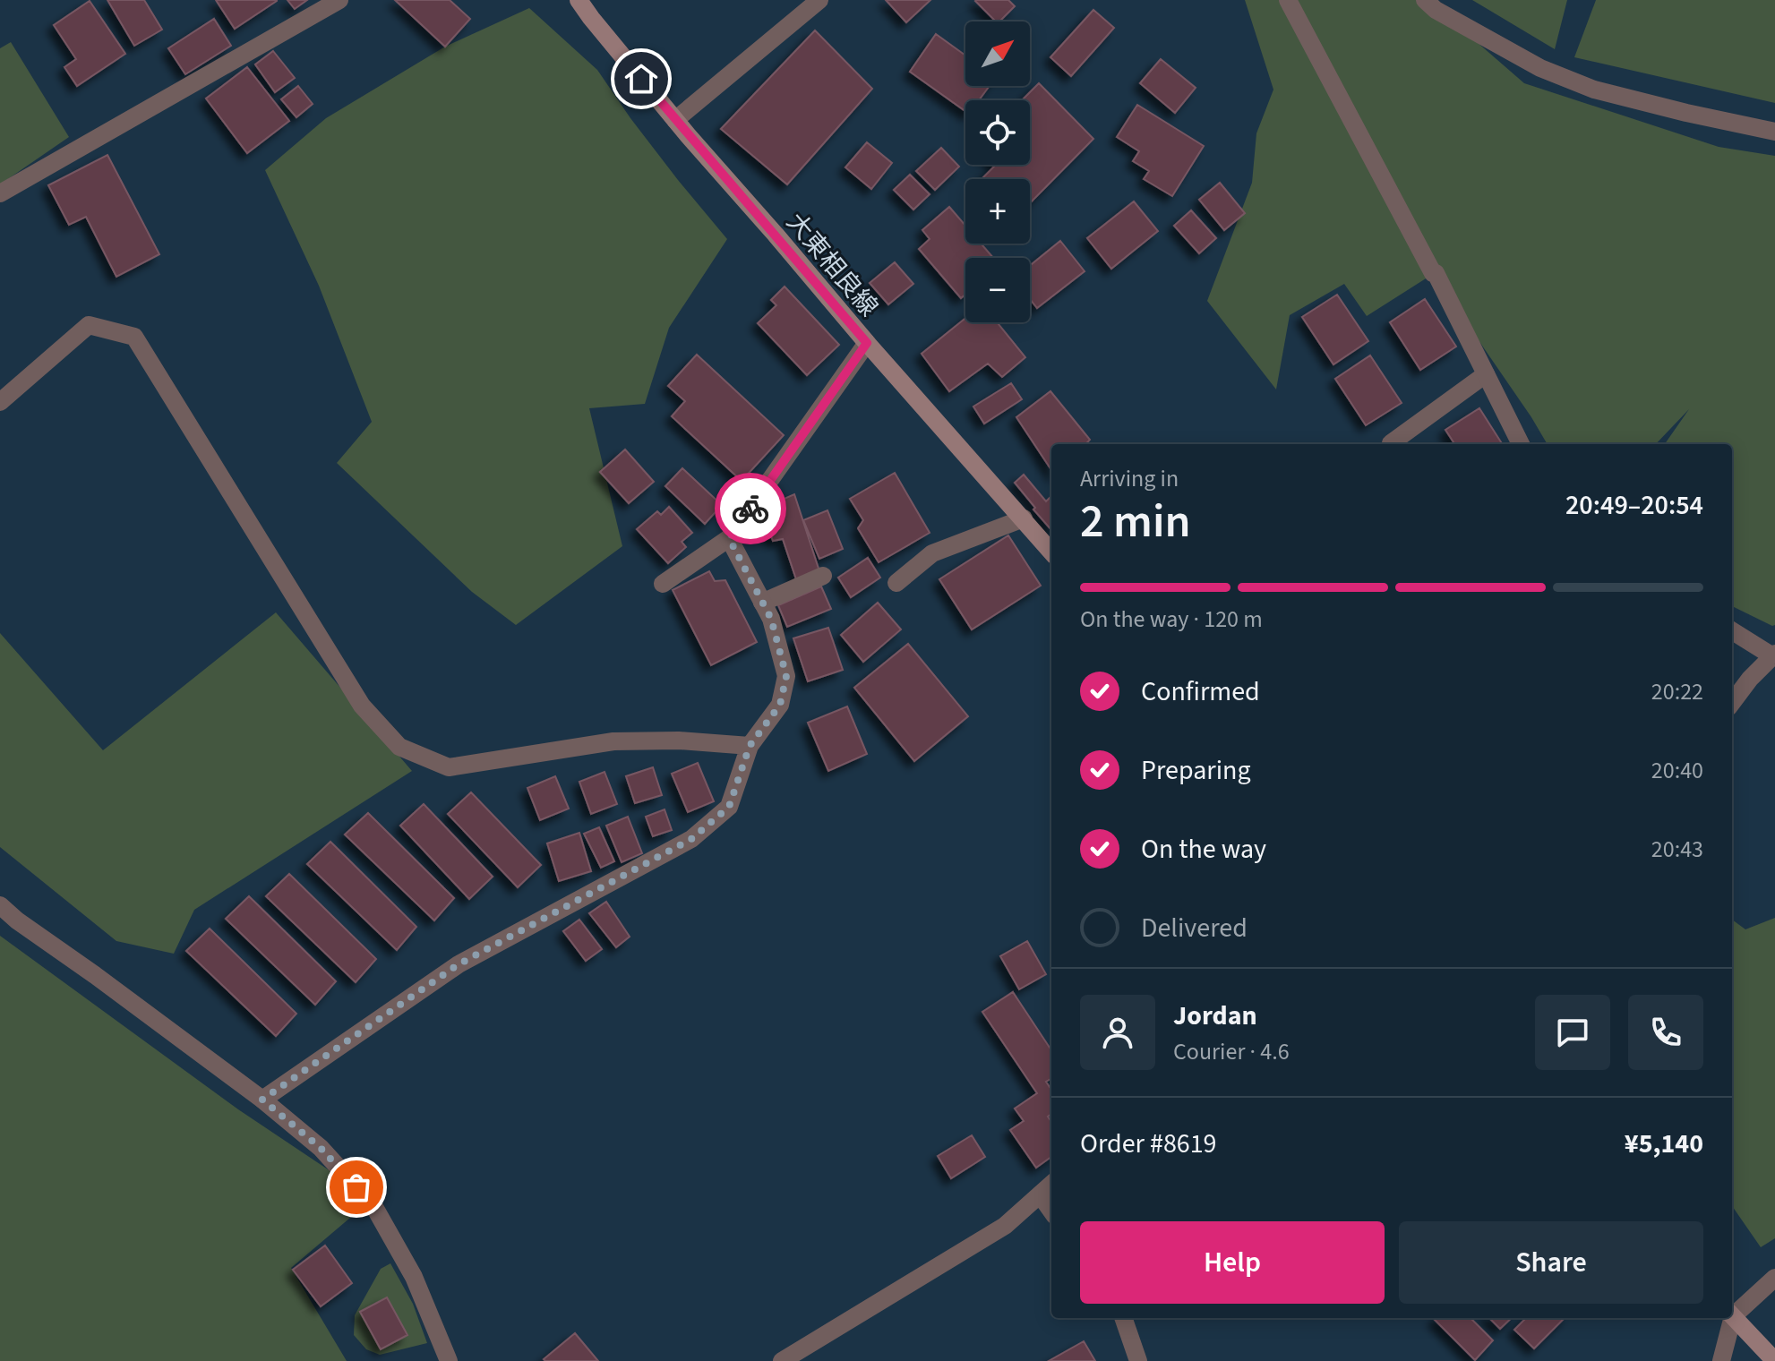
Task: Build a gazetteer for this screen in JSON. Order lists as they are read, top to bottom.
{
  "streets": {
    "main road": ["大東相良線"]
  },
  "north": "top right",
  "page": {
    "map_buttons": ["+", "−"],
    "heading": ["2 min", "Arriving in", "20:49–20:54"],
    "panel": [
      "Jordan",
      "Courier · 4.6",
      "Order #8619",
      "¥5,140"
    ],
    "bar": "On the way · 120 m",
    "list": [
      ["Confirmed", "20:22"],
      ["Preparing", "20:40"],
      ["On the way", "20:43"],
      "Delivered"
    ],
    "buttons": ["Help", "Share"]
  }
}
